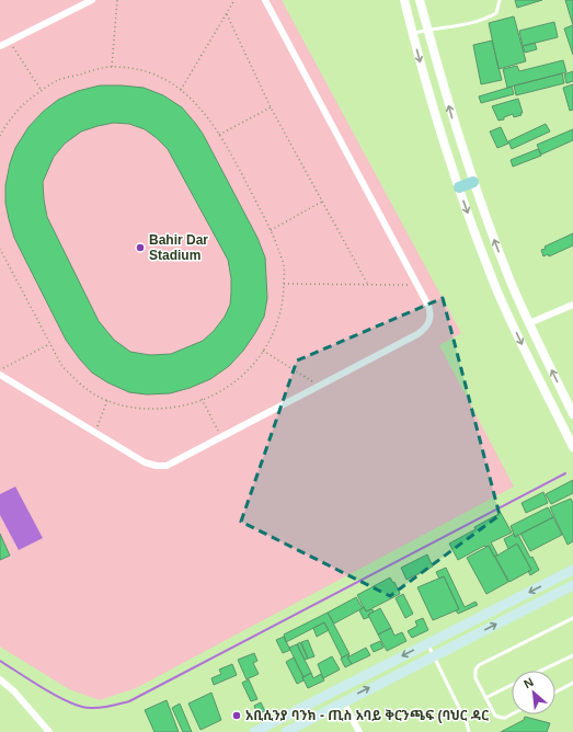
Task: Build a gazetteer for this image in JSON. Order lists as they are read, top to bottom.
{
  "places": ["Bahir Dar Stadium", "አቢሲንያ ባንክ - ጢስ አባይ ቅርንጫፍ (ባህር ዳር"],
  "north": "top left"
}
